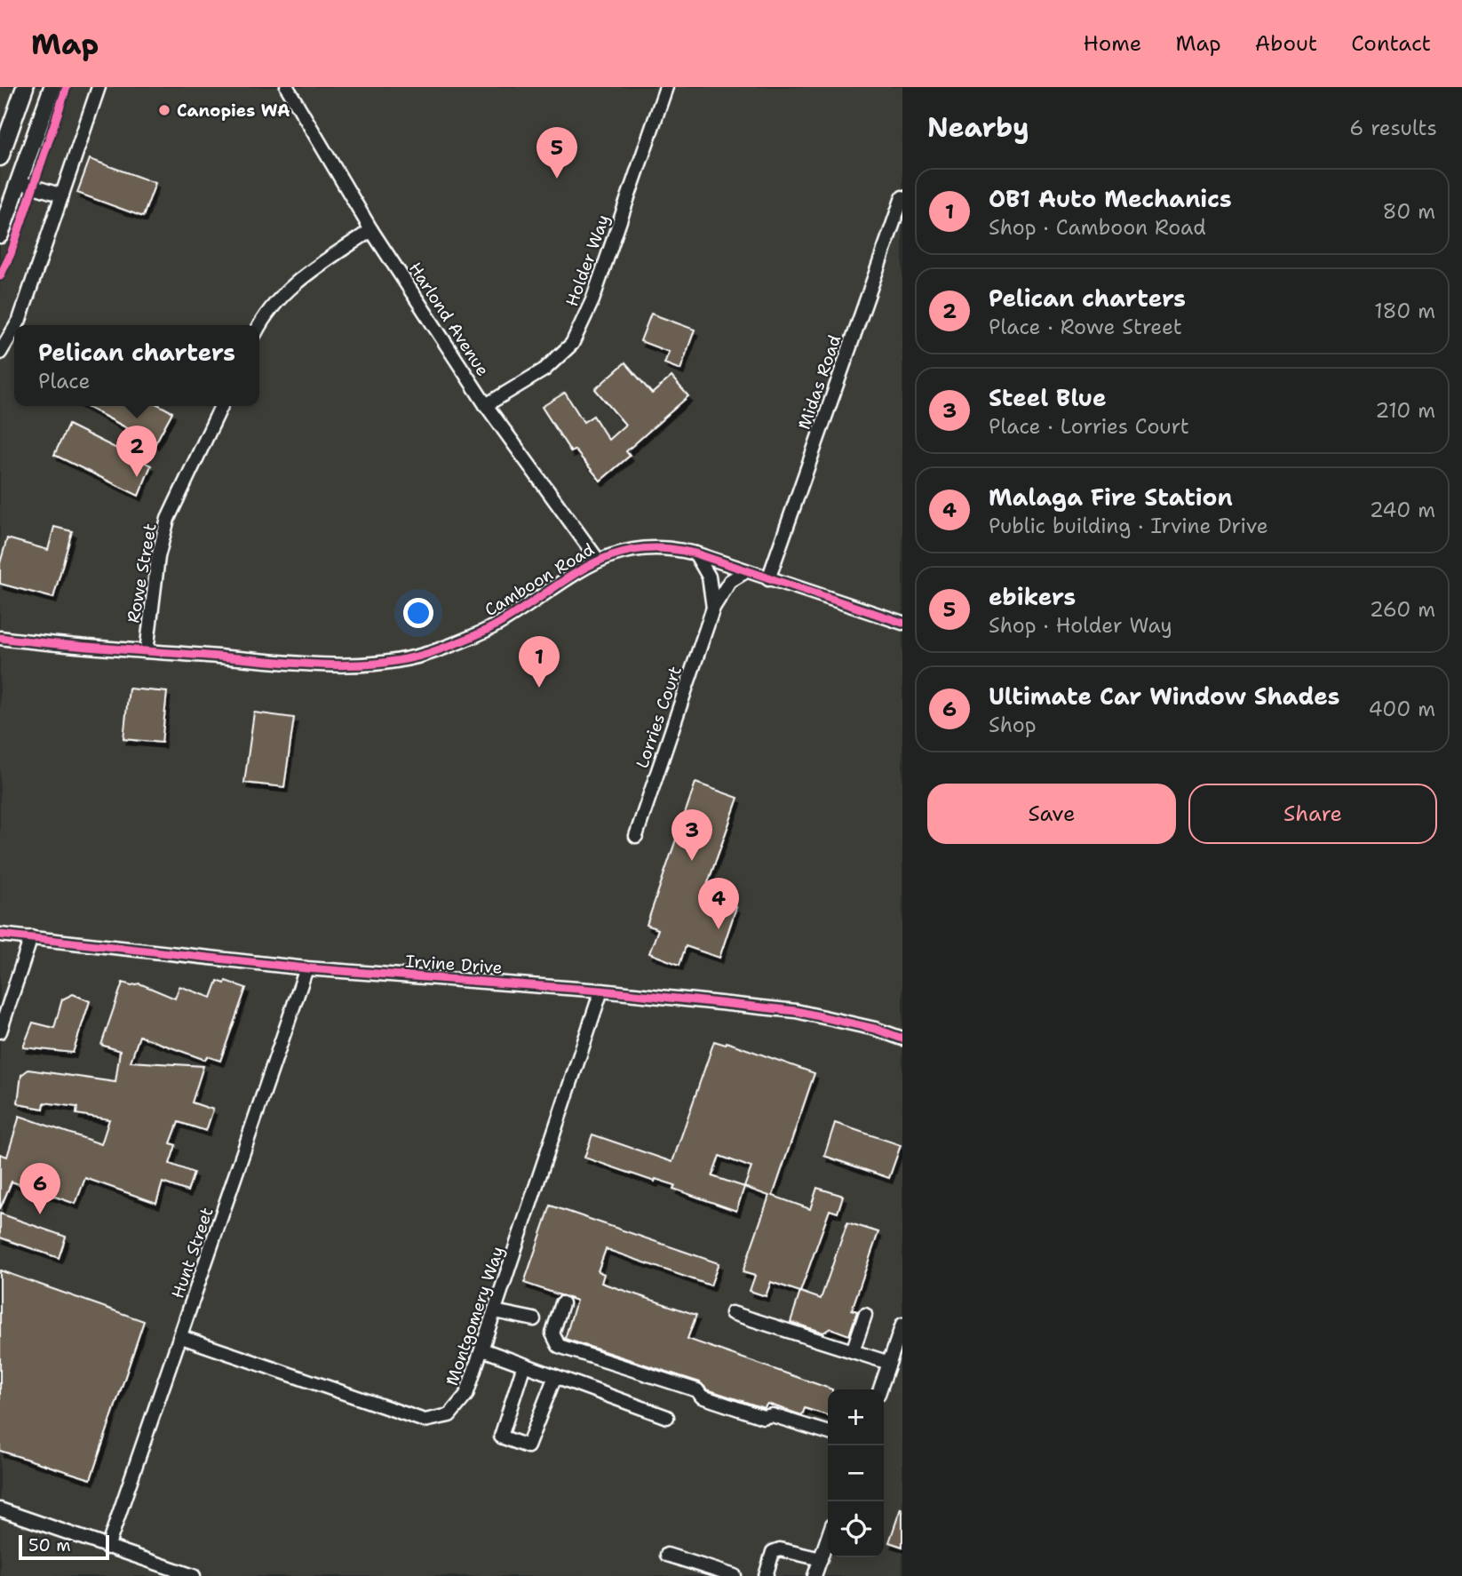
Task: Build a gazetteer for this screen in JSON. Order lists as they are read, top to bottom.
{
  "streets": {
    "street": [
      "Holder Way",
      "Harlond Avenue",
      "Midas Road",
      "Rowe Street",
      "Camboon Road",
      "Lorries Court",
      "Irvine Drive",
      "Hunt Street",
      "Montgomery Way"
    ]
  },
  "crossings": [
    ["Holder Way", "Harlond Avenue"],
    ["Harlond Avenue", "Camboon Road"],
    ["Midas Road", "Camboon Road"],
    ["Rowe Street", "Camboon Road"],
    ["Camboon Road", "Lorries Court"],
    ["Irvine Drive", "Hunt Street"],
    ["Irvine Drive", "Montgomery Way"],
    ["Hunt Street", "Montgomery Way"]
  ],
  "places": ["Canopies WA"],
  "scale_bar": "50 m",
  "page": {
    "header": "Map",
    "nav": [
      "Home",
      "Map",
      "About",
      "Contact"
    ],
    "heading": ["Nearby", "6 results"],
    "pins": [
      "5",
      "2",
      "1",
      "3",
      "4",
      "6"
    ],
    "list": [
      {
        "mark": "1",
        "name": "OB1 Auto Mechanics",
        "note": "Shop · Camboon Road",
        "value": "80 m"
      },
      {
        "mark": "2",
        "name": "Pelican charters",
        "note": "Place · Rowe Street",
        "value": "180 m"
      },
      {
        "mark": "3",
        "name": "Steel Blue",
        "note": "Place · Lorries Court",
        "value": "210 m"
      },
      {
        "mark": "4",
        "name": "Malaga Fire Station",
        "note": "Public building · Irvine Drive",
        "value": "240 m"
      },
      {
        "mark": "5",
        "name": "ebikers",
        "note": "Shop · Holder Way",
        "value": "260 m"
      },
      {
        "mark": "6",
        "name": "Ultimate Car Window Shades",
        "note": "Shop",
        "value": "400 m"
      }
    ],
    "popup": ["Pelican charters", "Place"],
    "buttons": ["Save", "Share"],
    "map_buttons": ["+", "−"],
    "scale": "50 m"
  }
}
